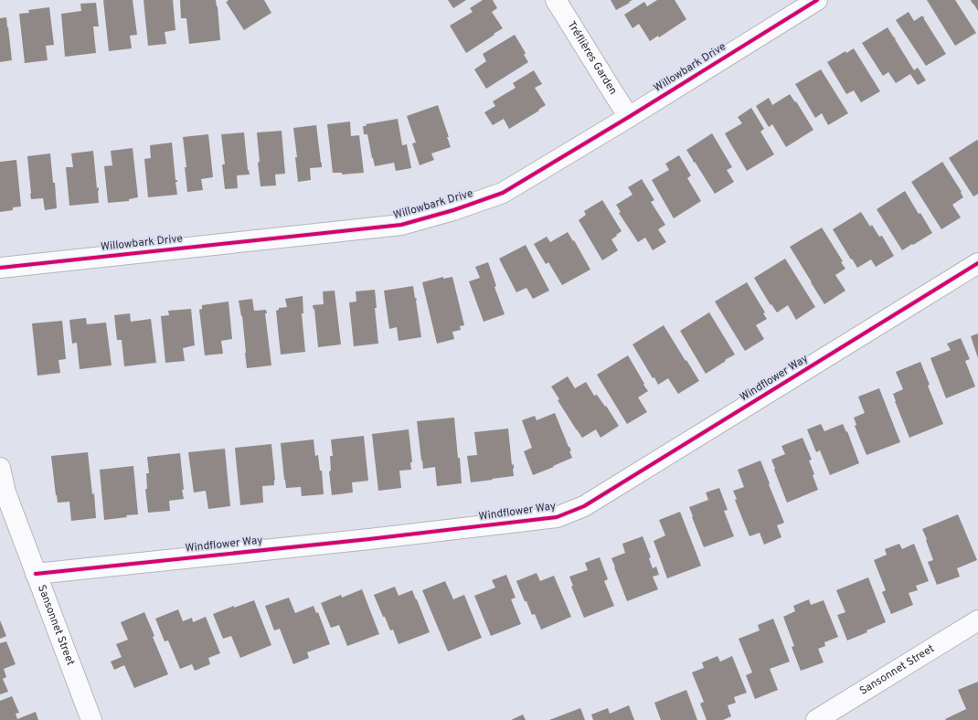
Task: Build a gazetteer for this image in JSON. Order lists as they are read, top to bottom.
{
  "streets": {
    "street": [
      "Tréflières Garden",
      "Willowbark Drive",
      "Windflower Way",
      "Sansonnet Street"
    ]
  },
  "crossings": [
    ["Tréflières Garden", "Willowbark Drive"],
    ["Windflower Way", "Sansonnet Street"]
  ]
}
